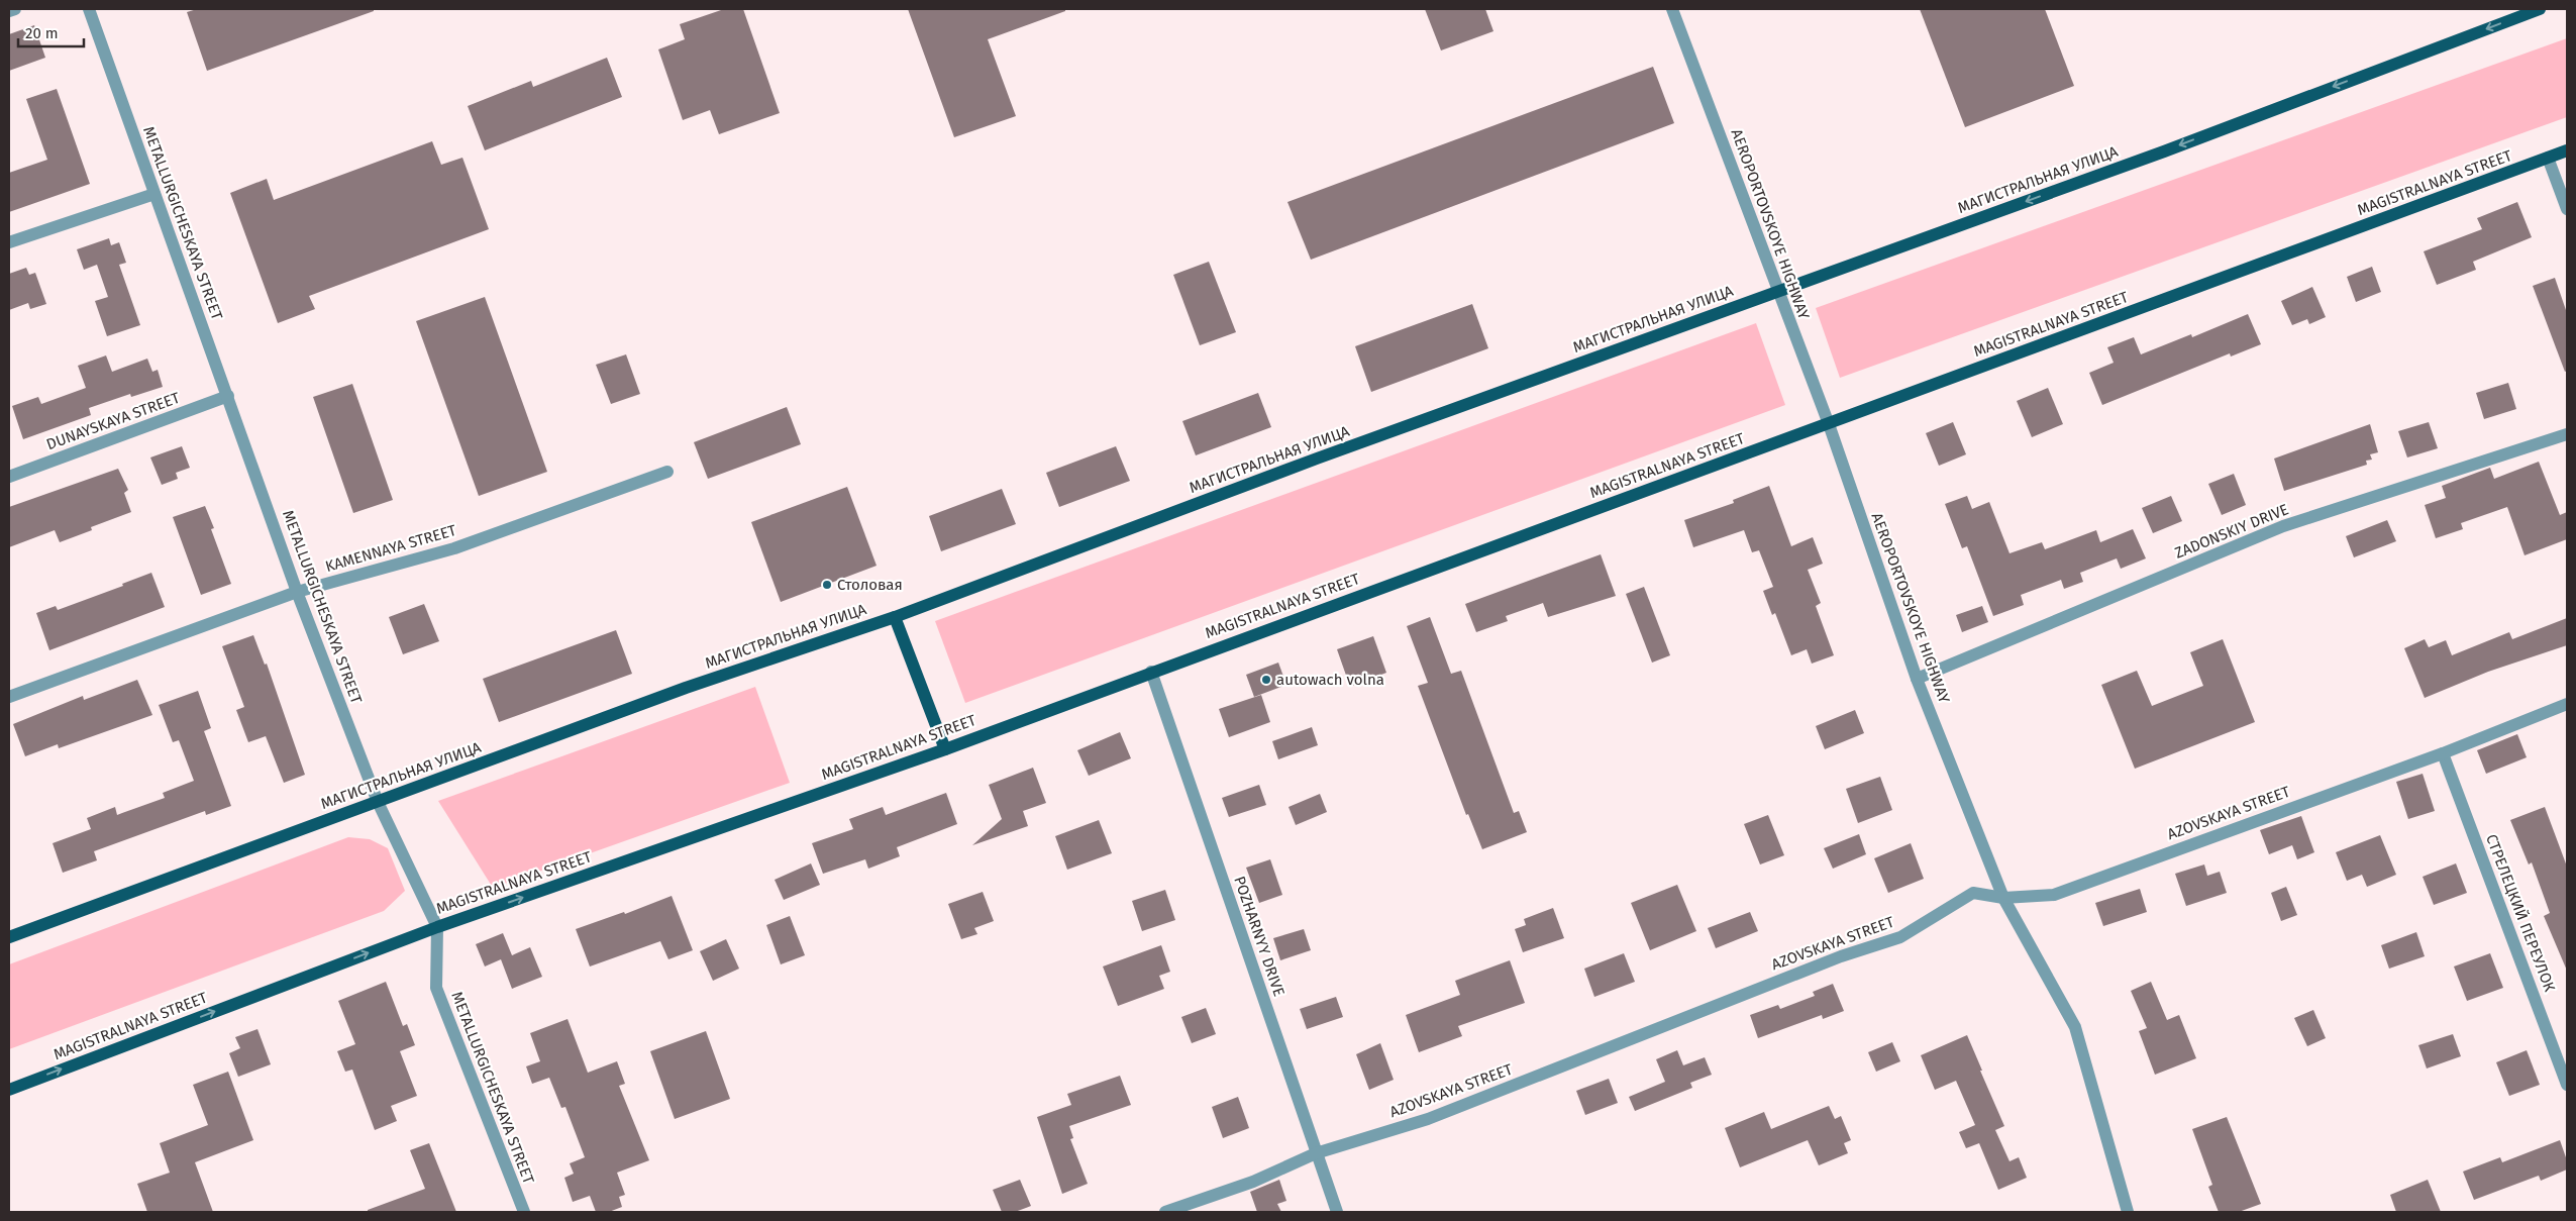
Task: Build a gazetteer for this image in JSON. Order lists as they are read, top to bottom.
{
  "streets": {
    "main road": ["МАГИСТРАЛЬНАЯ УЛИЦА", "MAGISTRALNAYA STREET"],
    "street": [
      "METALLURGICHESKAYA STREET",
      "AEROPORTOVSKOYE HIGHWAY",
      "DUNAYSKAYA STREET",
      "ZADONSKIY DRIVE",
      "KAMENNAYA STREET",
      "AZOVSKAYA STREET",
      "СТРЕЛЕЦКИЙ ПЕРЕУЛОК",
      "POZHARNYY DRIVE"
    ]
  },
  "crossings": [
    ["МАГИСТРАЛЬНАЯ УЛИЦА", "METALLURGICHESKAYA STREET"],
    ["МАГИСТРАЛЬНАЯ УЛИЦА", "AEROPORTOVSKOYE HIGHWAY"],
    ["MAGISTRALNAYA STREET", "METALLURGICHESKAYA STREET"],
    ["MAGISTRALNAYA STREET", "AEROPORTOVSKOYE HIGHWAY"],
    ["MAGISTRALNAYA STREET", "POZHARNYY DRIVE"],
    ["METALLURGICHESKAYA STREET", "DUNAYSKAYA STREET"],
    ["METALLURGICHESKAYA STREET", "KAMENNAYA STREET"],
    ["AEROPORTOVSKOYE HIGHWAY", "ZADONSKIY DRIVE"],
    ["AEROPORTOVSKOYE HIGHWAY", "AZOVSKAYA STREET"],
    ["AZOVSKAYA STREET", "СТРЕЛЕЦКИЙ ПЕРЕУЛОК"],
    ["AZOVSKAYA STREET", "POZHARNYY DRIVE"]
  ],
  "one_way": ["MAGISTRALNAYA STREET"],
  "places": ["Столовая", "autowach volna"],
  "scale_bar": "20 m"
}
